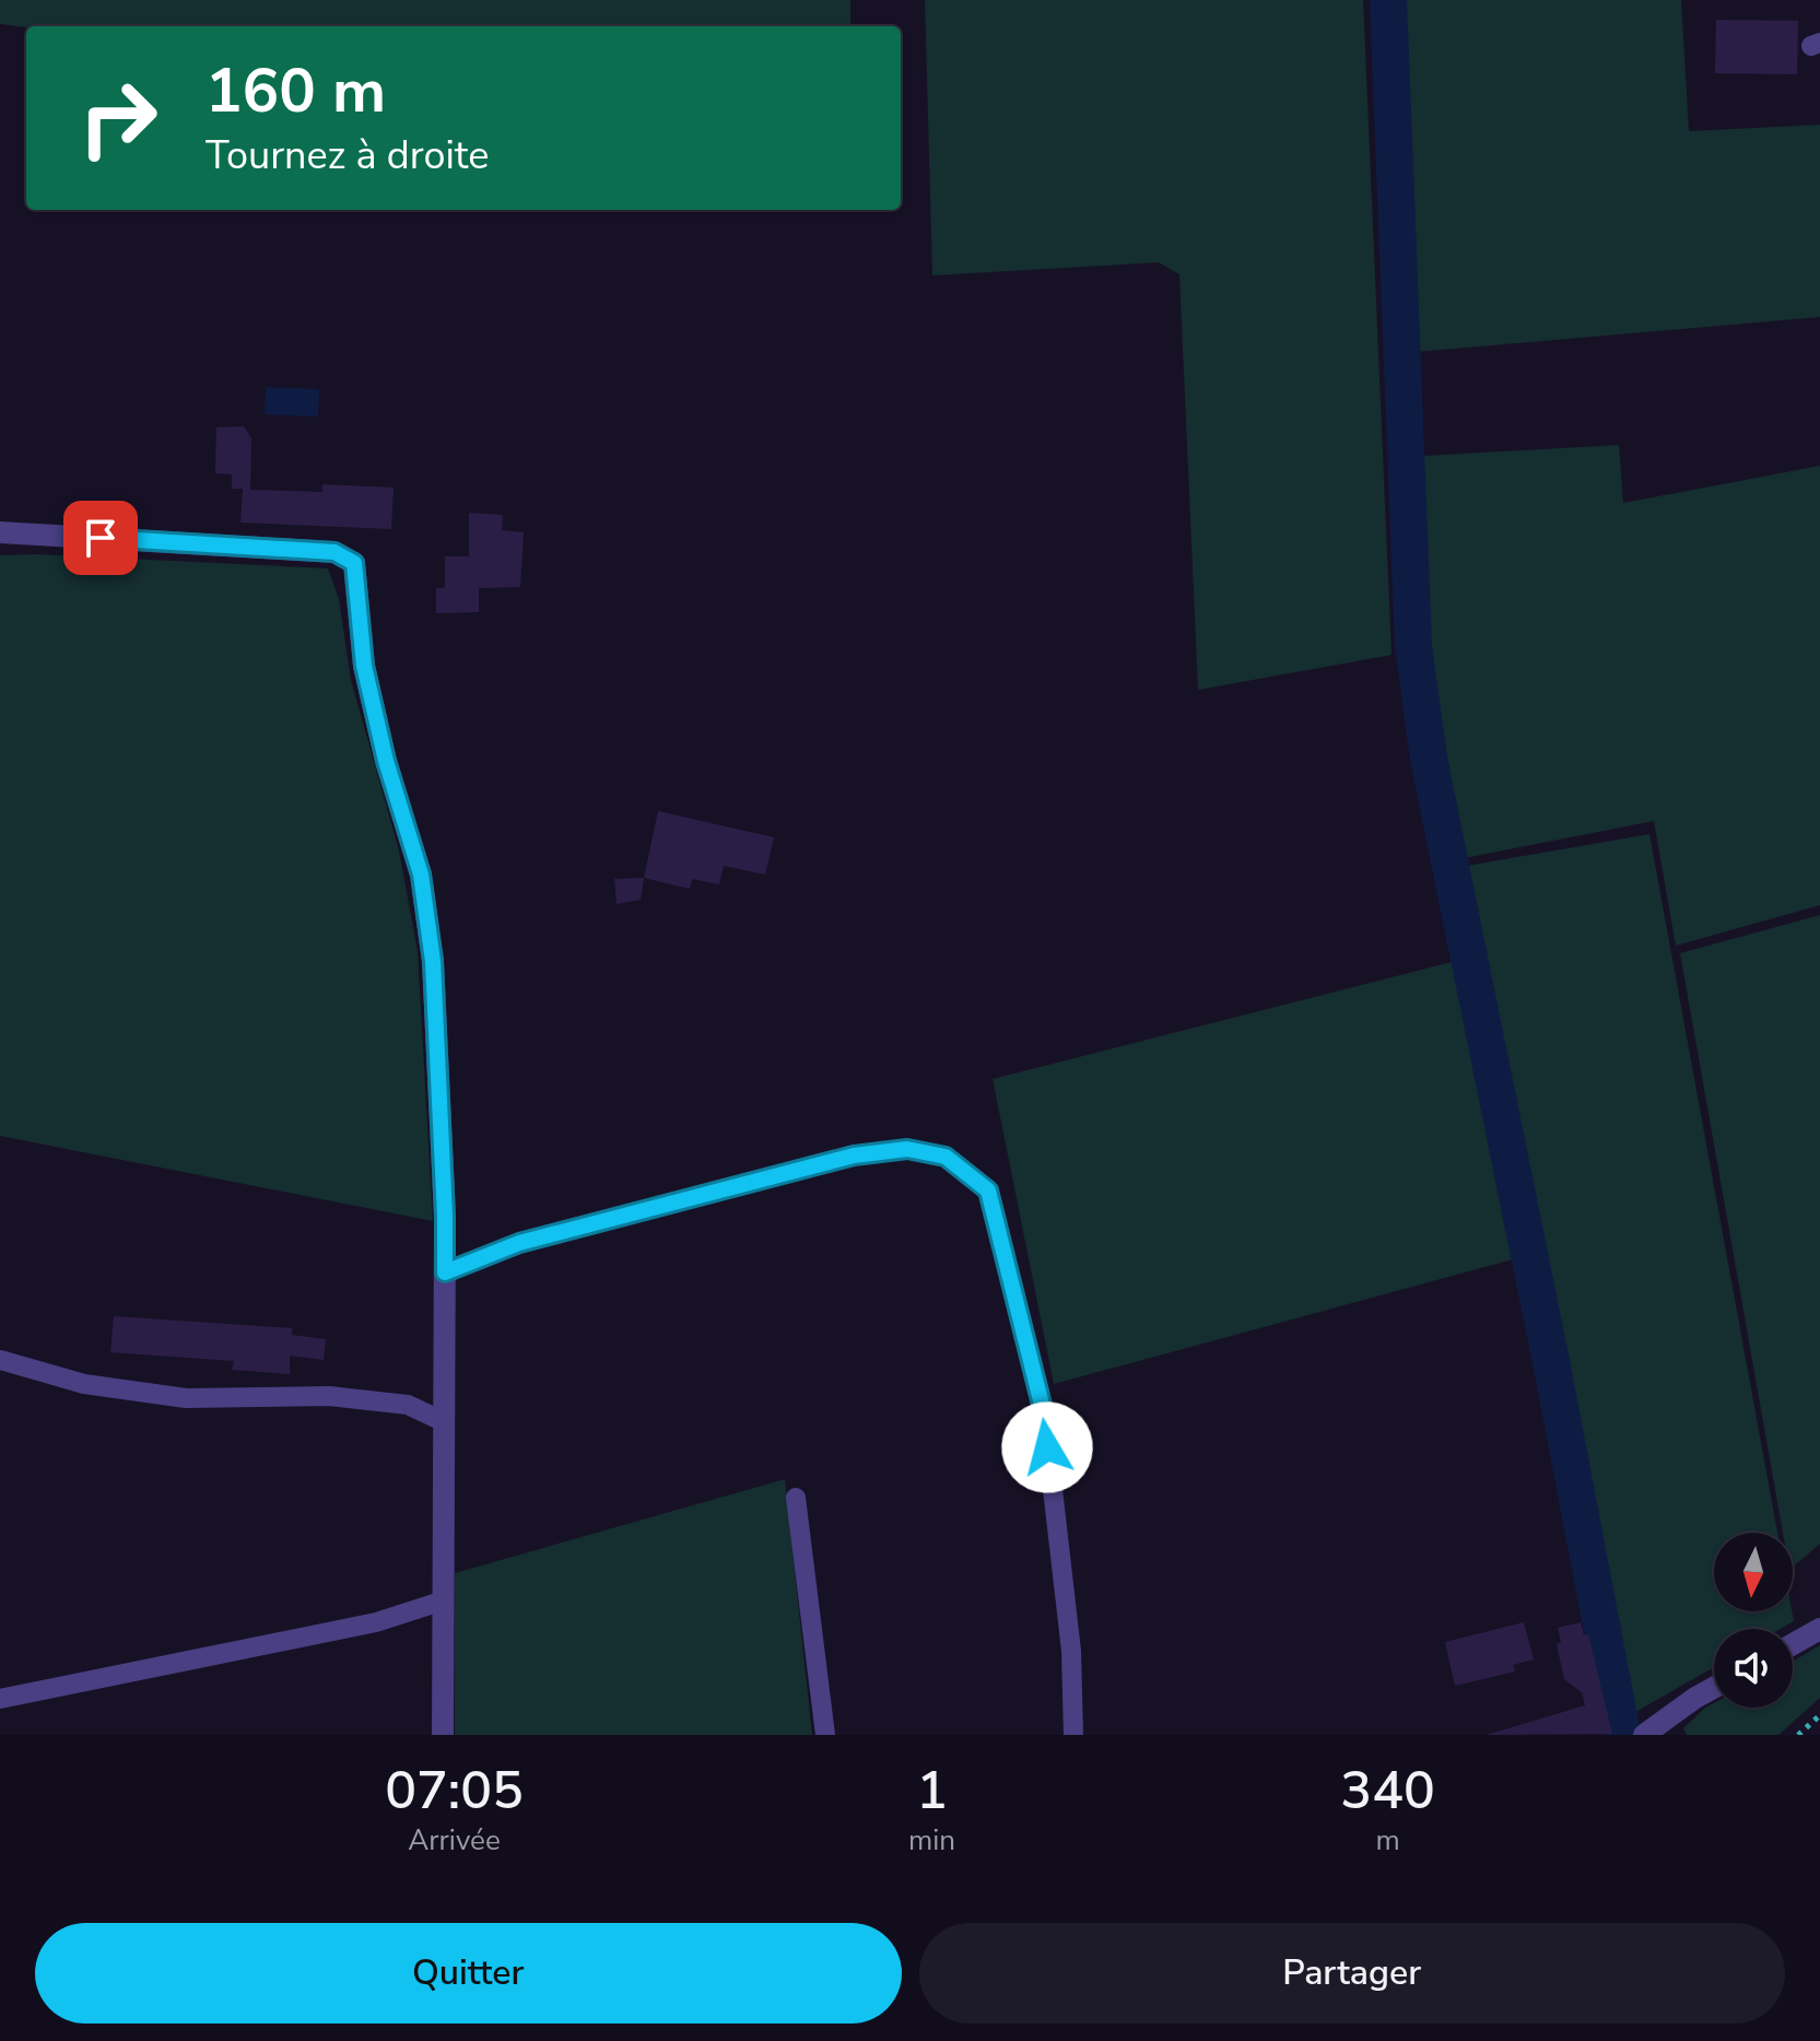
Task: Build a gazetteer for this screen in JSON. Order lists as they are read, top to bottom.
{
  "north": "bottom",
  "page": {
    "turn": ["160 m", "Tournez à droite"],
    "eta": [
      "07:05",
      "Arrivée",
      "1",
      "min",
      "340",
      "m"
    ],
    "buttons": ["Quitter", "Partager"]
  }
}
